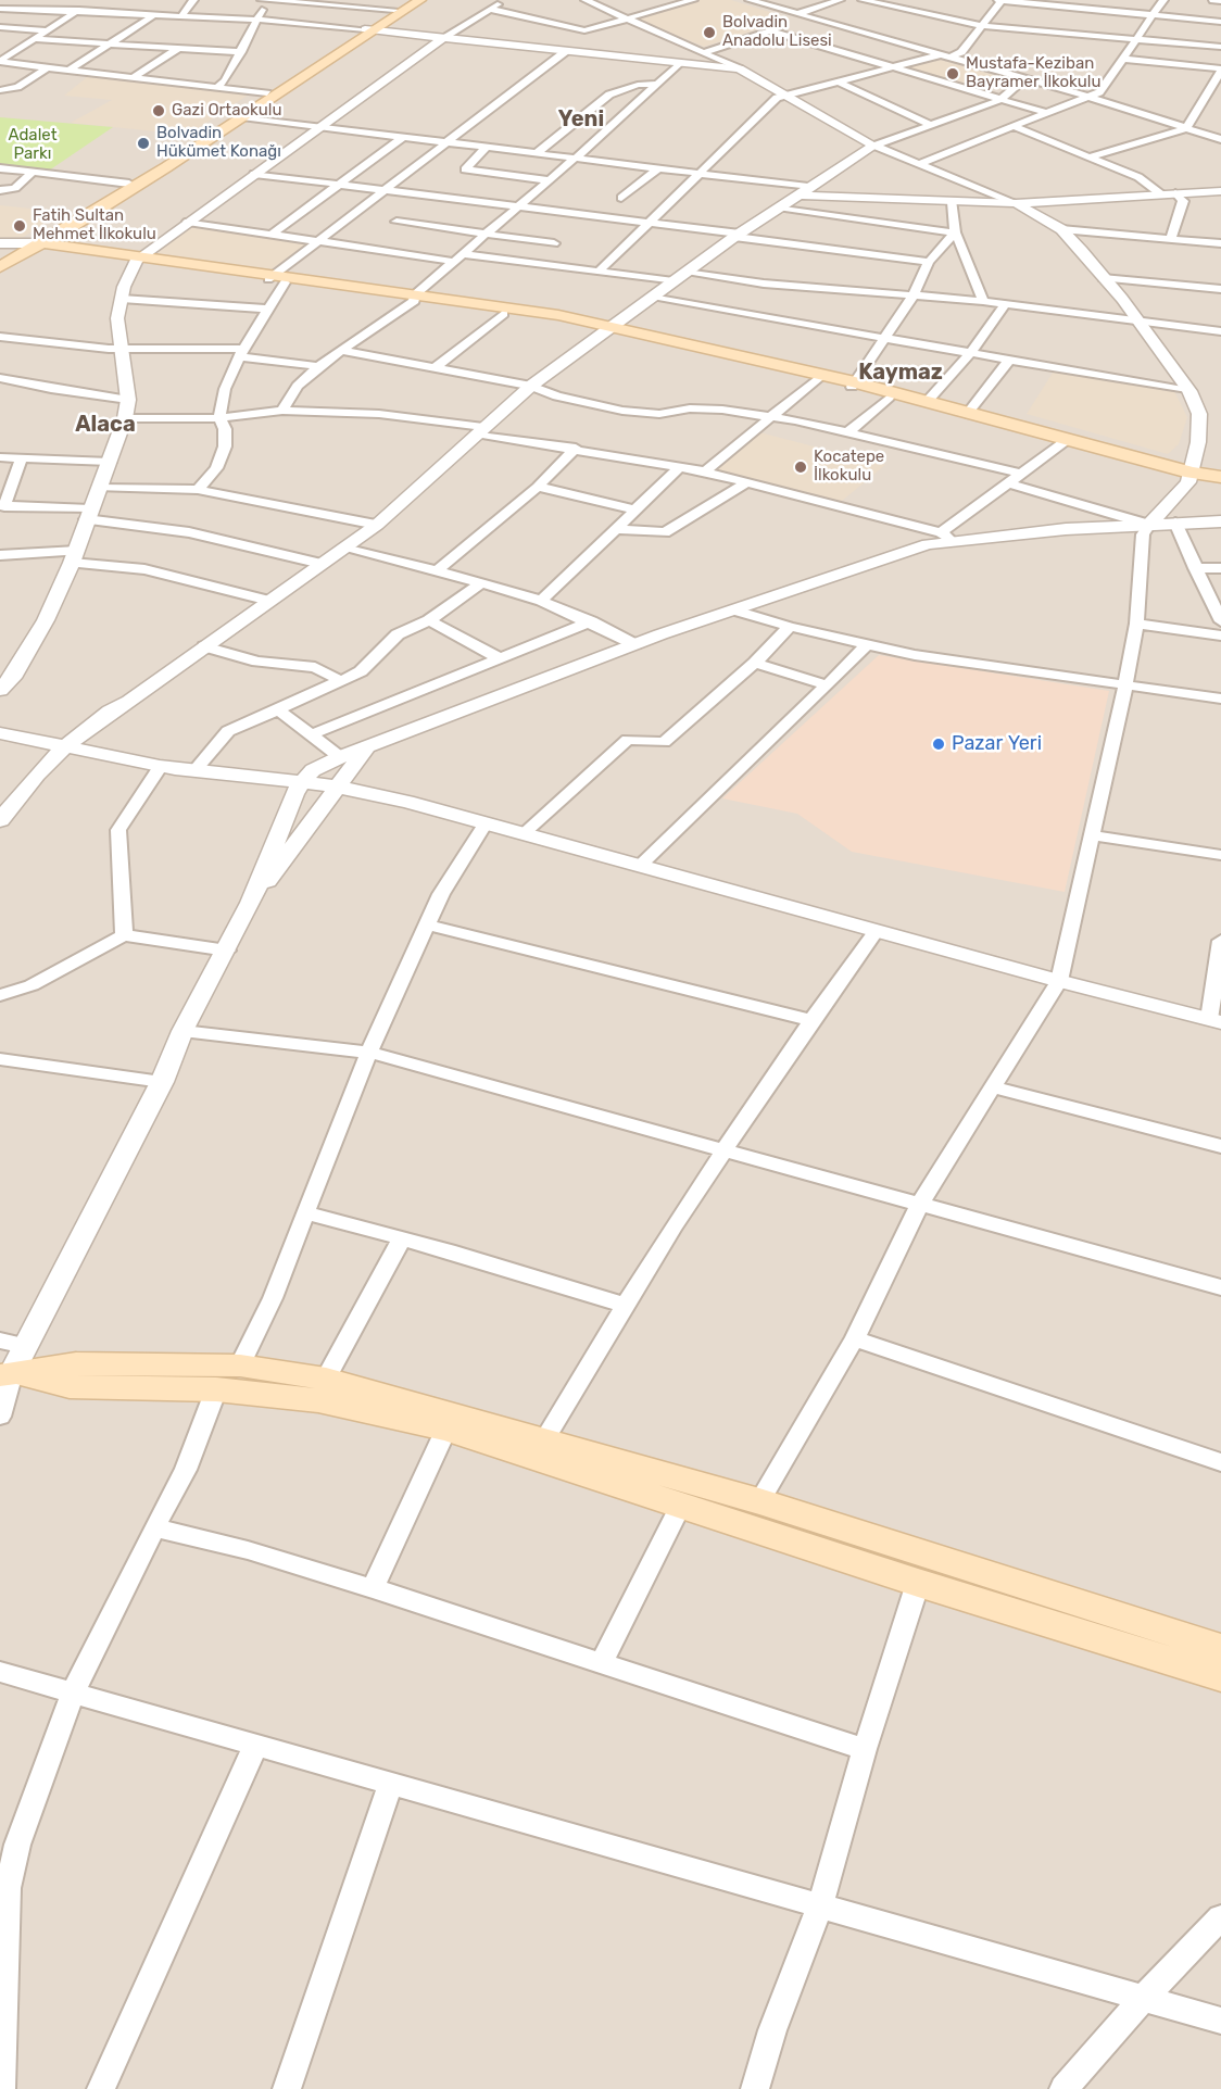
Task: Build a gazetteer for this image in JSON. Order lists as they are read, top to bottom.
{
  "districts": ["Yeni", "Kaymaz", "Alaca"],
  "parks": ["Adalet Parkı"],
  "places": [
    "Bolvadin Anadolu Lisesi",
    "Mustafa-Keziban Bayramer İlkokulu",
    "Gazi Ortaokulu",
    "Bolvadin Hükümet Konağı",
    "Fatih Sultan Mehmet İlkokulu",
    "Kocatepe İlkokulu",
    "Pazar Yeri"
  ]
}
